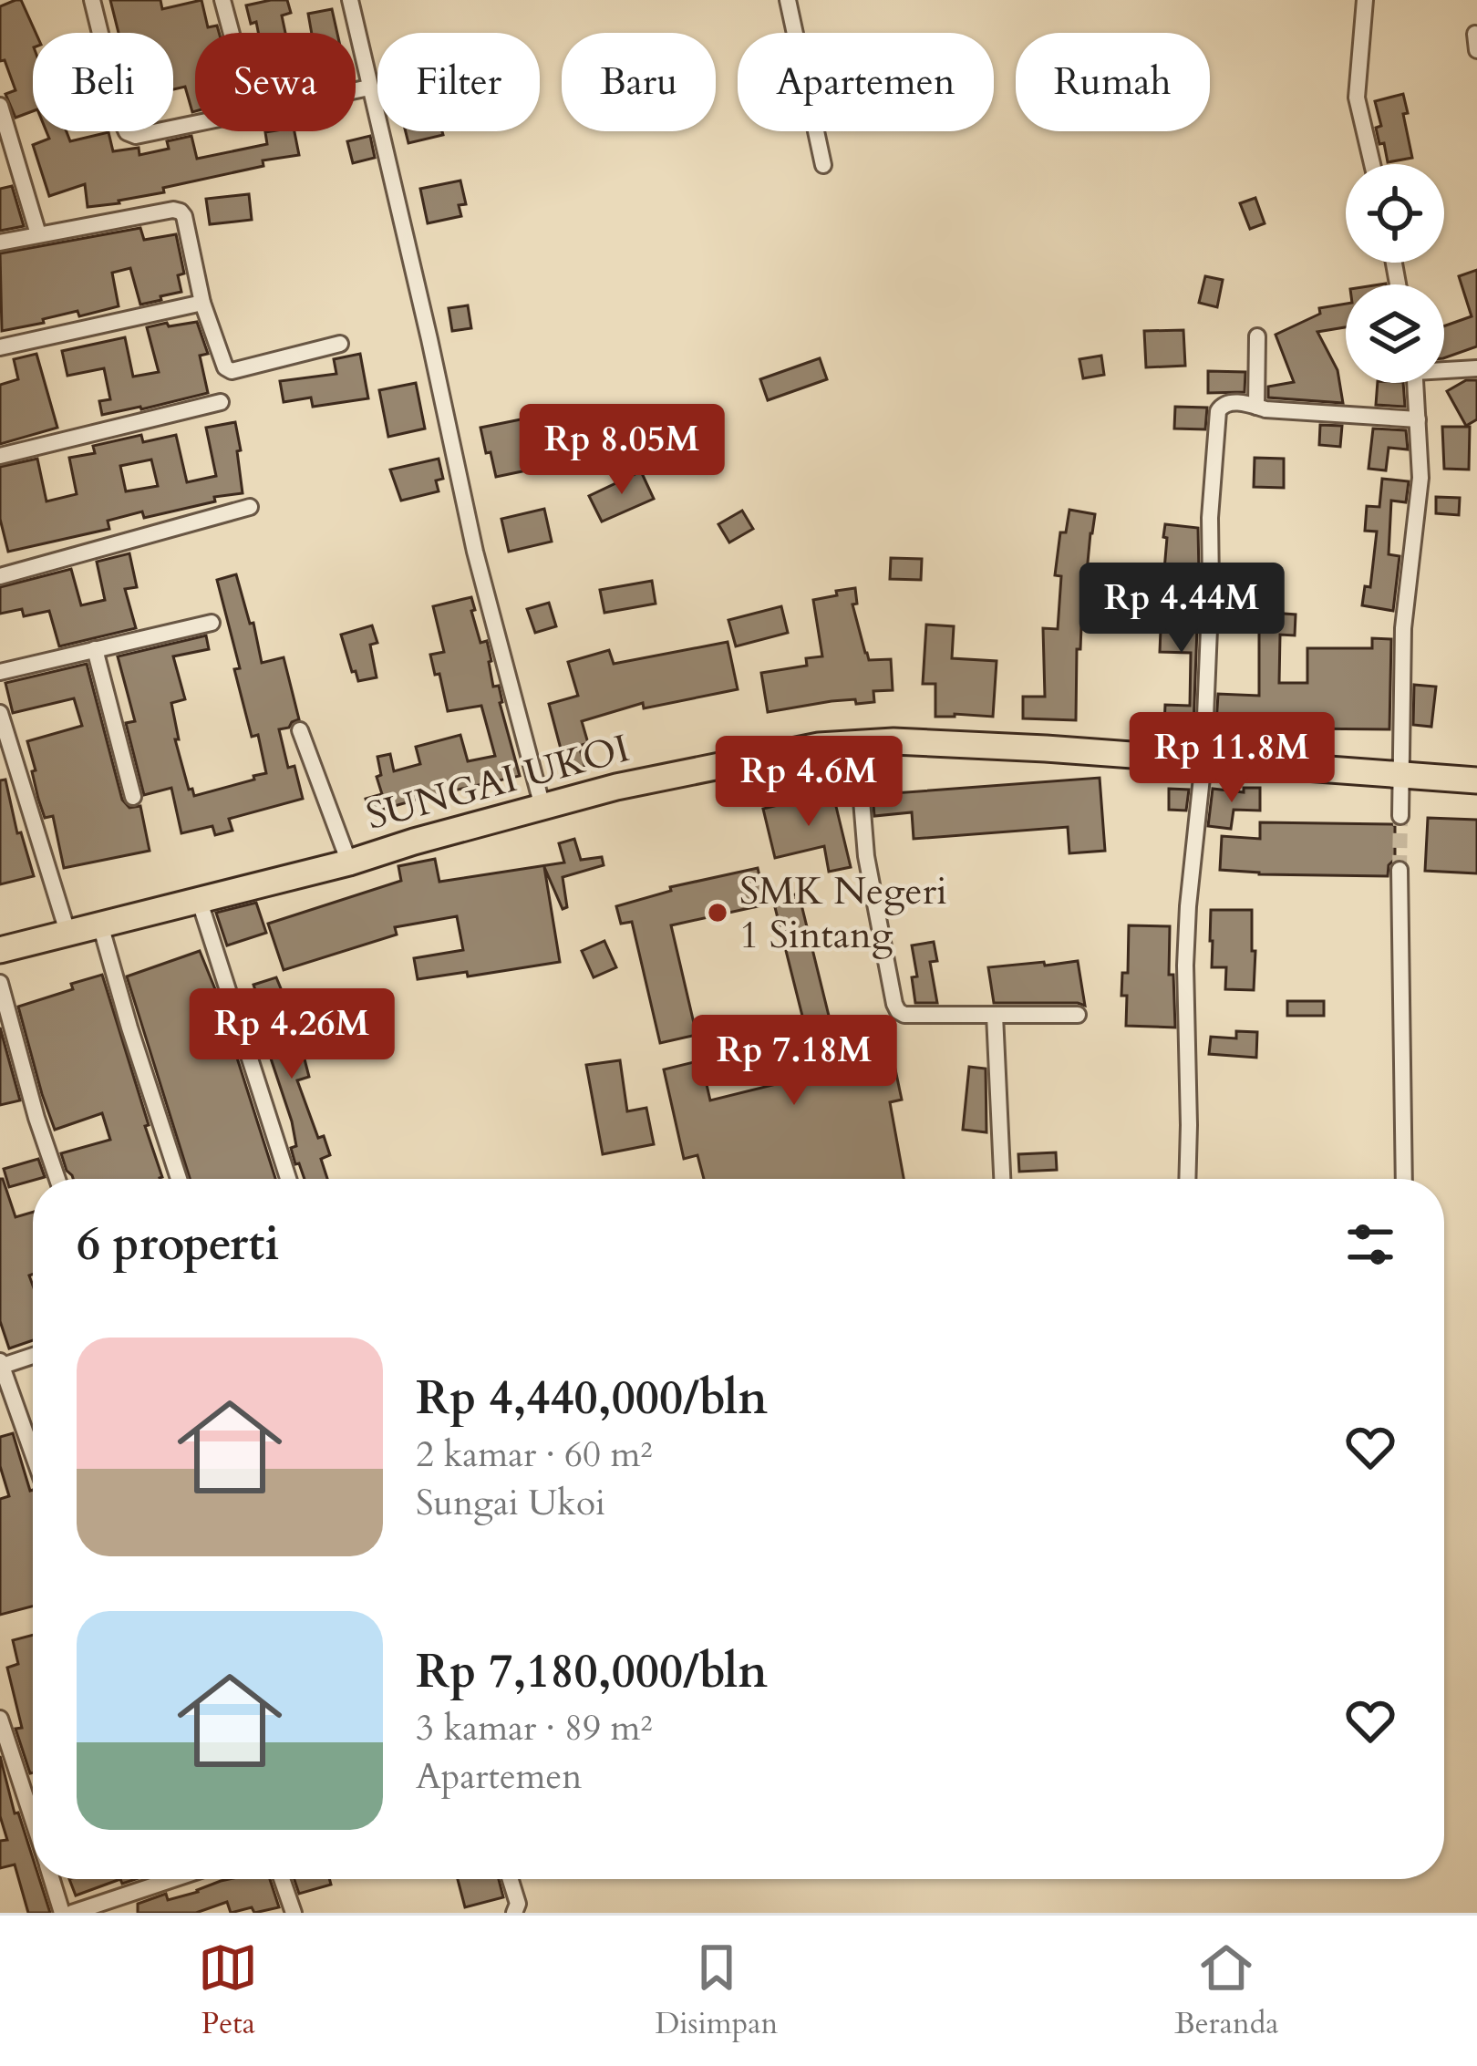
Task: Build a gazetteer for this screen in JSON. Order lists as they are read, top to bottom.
{
  "streets": {
    "highway": ["SUNGAI UKOI"]
  },
  "places": ["SMK Negeri 1 Sintang"],
  "page": {
    "chip": [
      "Beli",
      "Sewa",
      "Filter",
      "Baru",
      "Apartemen",
      "Rumah"
    ],
    "price": [
      "Rp 8.05M",
      "Rp 4.44M",
      "Rp 11.8M",
      "Rp 4.6M",
      "Rp 4.26M",
      "Rp 7.18M"
    ],
    "heading": "6 properti",
    "list": [
      {
        "name": "Rp 4,440,000/bln",
        "note": "2 kamar · 60 m² · Sungai Ukoi"
      },
      {
        "name": "Rp 7,180,000/bln",
        "note": "3 kamar · 89 m² · Apartemen"
      }
    ],
    "tabs": ["Peta", "Disimpan", "Beranda"]
  }
}
